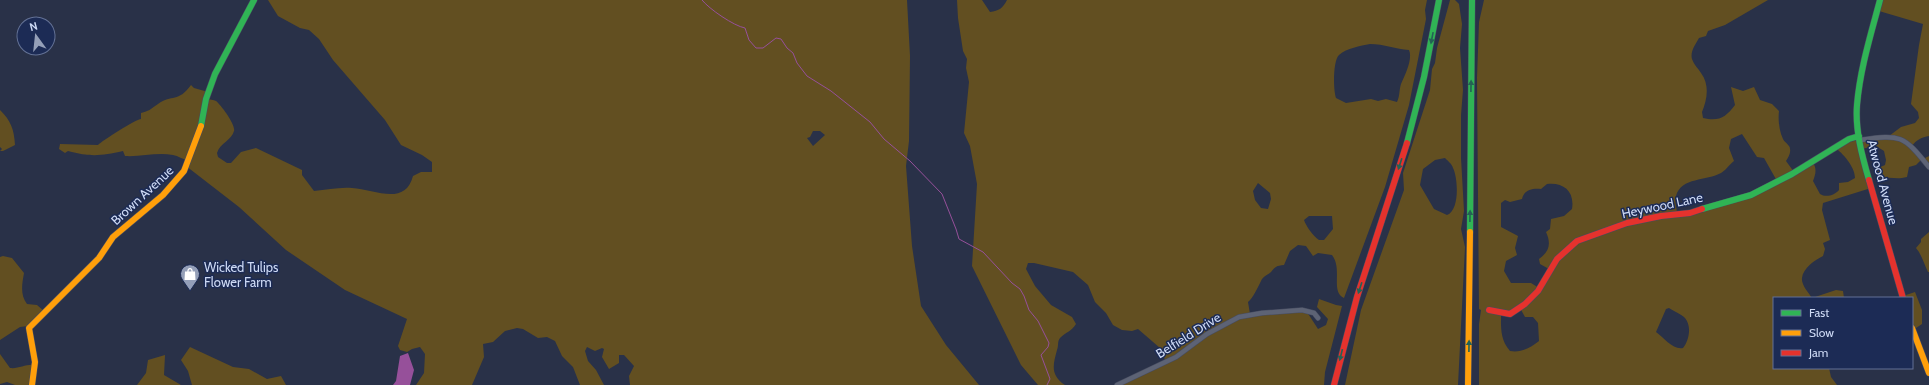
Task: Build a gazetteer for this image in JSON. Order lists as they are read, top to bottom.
{
  "streets": {
    "main road": ["Atwood Avenue", "Brown Avenue", "Heywood Lane"],
    "street": ["Belfield Drive"]
  },
  "crossings": [
    ["Atwood Avenue", "Heywood Lane"]
  ],
  "places": {
    "shop": ["Wicked Tulips Flower Farm"]
  },
  "legend": ["Fast", "Slow", "Jam"],
  "north": "top"
}
